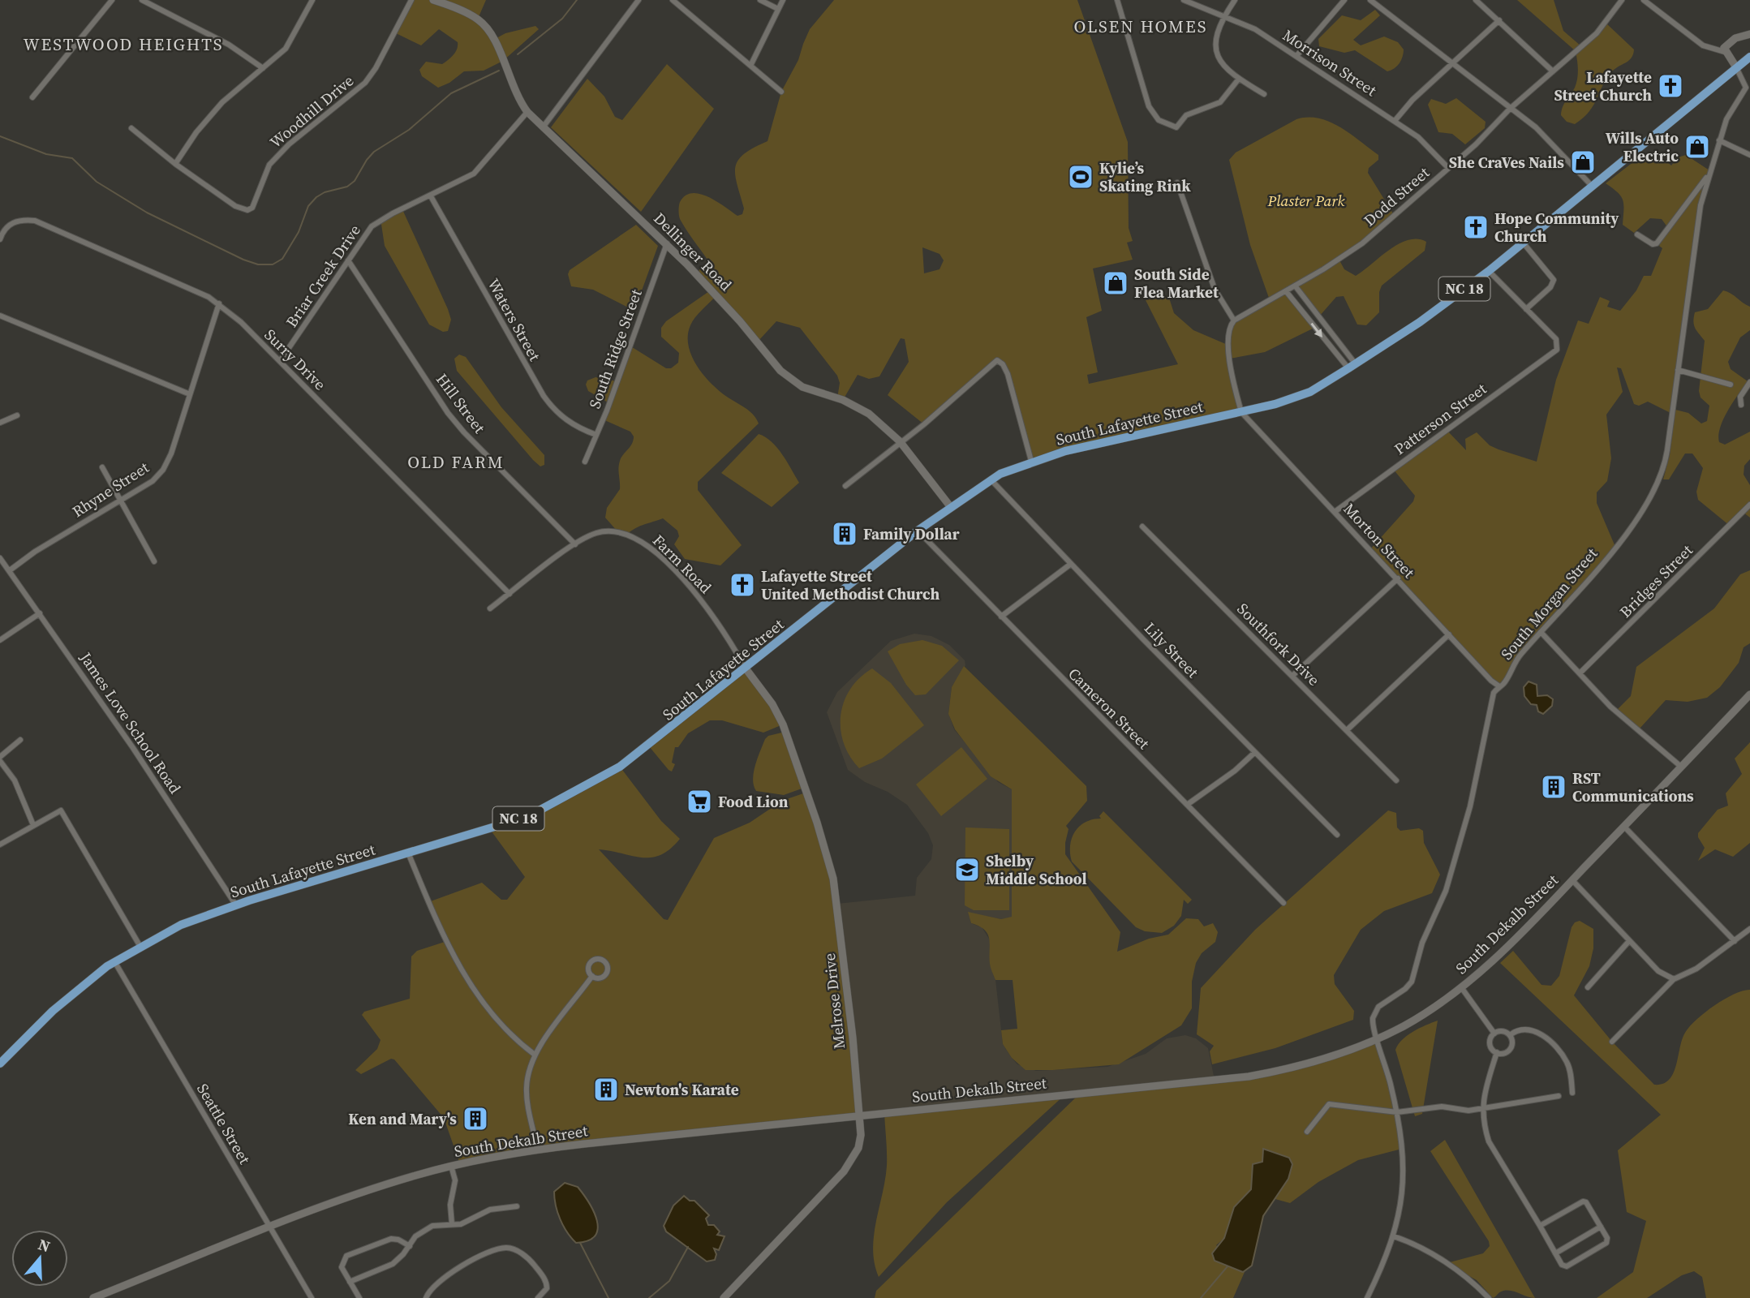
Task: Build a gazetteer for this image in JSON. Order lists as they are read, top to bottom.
{
  "streets": {
    "main road": [
      "Dellinger Road",
      "NC 18",
      "South Lafayette Street",
      "South Morgan Street",
      "South Dekalb Street",
      "Melrose Drive"
    ],
    "street": [
      "Morrison Street",
      "Woodhill Drive",
      "Dodd Street",
      "Briar Creek Drive",
      "Waters Street",
      "South Ridge Street",
      "Surry Drive",
      "Hill Street",
      "Patterson Street",
      "Rhyne Street",
      "Morton Street",
      "Farm Road",
      "Bridges Street",
      "Southfork Drive",
      "Lily Street",
      "Cameron Street",
      "James Love School Road",
      "Seattle Street"
    ]
  },
  "crossings": [
    ["Morrison Street", "Dodd Street"],
    ["Dellinger Road", "Briar Creek Drive"],
    ["Dellinger Road", "South Ridge Street"],
    ["Dellinger Road", "South Lafayette Street"],
    ["Briar Creek Drive", "Waters Street"],
    ["Briar Creek Drive", "Surry Drive"],
    ["Briar Creek Drive", "Hill Street"],
    ["Waters Street", "South Ridge Street"],
    ["Surry Drive", "Rhyne Street"],
    ["Surry Drive", "Farm Road"],
    ["Hill Street", "Farm Road"],
    ["Patterson Street", "Morton Street"],
    ["South Lafayette Street", "Morton Street"],
    ["South Lafayette Street", "Farm Road"],
    ["South Lafayette Street", "South Morgan Street"],
    ["South Lafayette Street", "Lily Street"],
    ["South Lafayette Street", "Cameron Street"],
    ["South Lafayette Street", "James Love School Road"],
    ["South Lafayette Street", "Melrose Drive"],
    ["South Lafayette Street", "Seattle Street"],
    ["Rhyne Street", "James Love School Road"],
    ["Morton Street", "South Morgan Street"],
    ["Farm Road", "Melrose Drive"],
    ["South Morgan Street", "South Dekalb Street"],
    ["South Dekalb Street", "Melrose Drive"],
    ["South Dekalb Street", "Seattle Street"]
  ],
  "districts": ["OLSEN HOMES", "WESTWOOD HEIGHTS", "OLD FARM"],
  "parks": ["Plaster Park"],
  "places": {
    "church": ["Lafayette Street Church", "Hope Community Church", "Lafayette Street United Methodist Church"],
    "shop": ["Wills Auto Electric", "She CraVes Nails", "South Side Flea Market"],
    "sports": ["Kylie’s Skating Rink"],
    "building": [
      "Family Dollar",
      "RST Communications",
      "Newton's Karate",
      "Ken and Mary's"
    ],
    "supermarket": ["Food Lion"],
    "school or university": ["Shelby Middle School"]
  },
  "north": "top"
}
